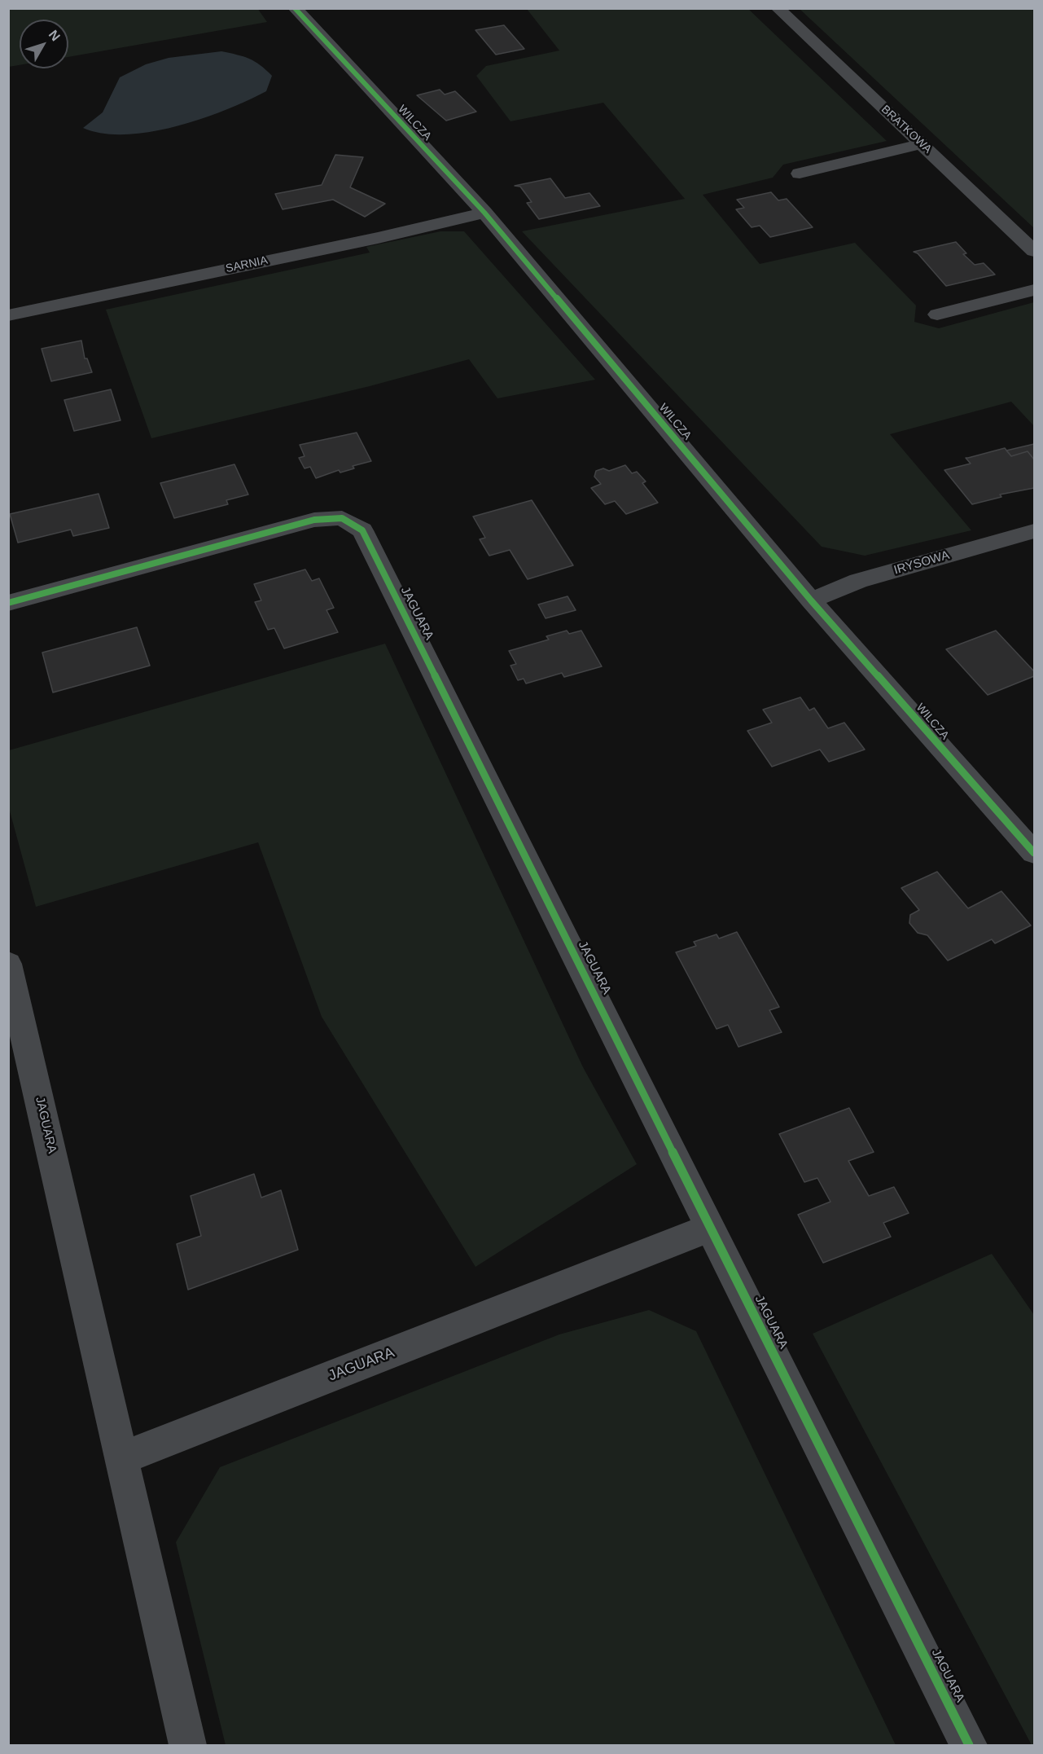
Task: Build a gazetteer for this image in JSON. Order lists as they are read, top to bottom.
{
  "streets": {
    "street": [
      "WILCZA",
      "BRATKOWA",
      "SARNIA",
      "IRYSOWA",
      "JAGUARA"
    ]
  },
  "crossings": [
    ["WILCZA", "SARNIA"],
    ["WILCZA", "IRYSOWA"]
  ],
  "north": "top right"
}
